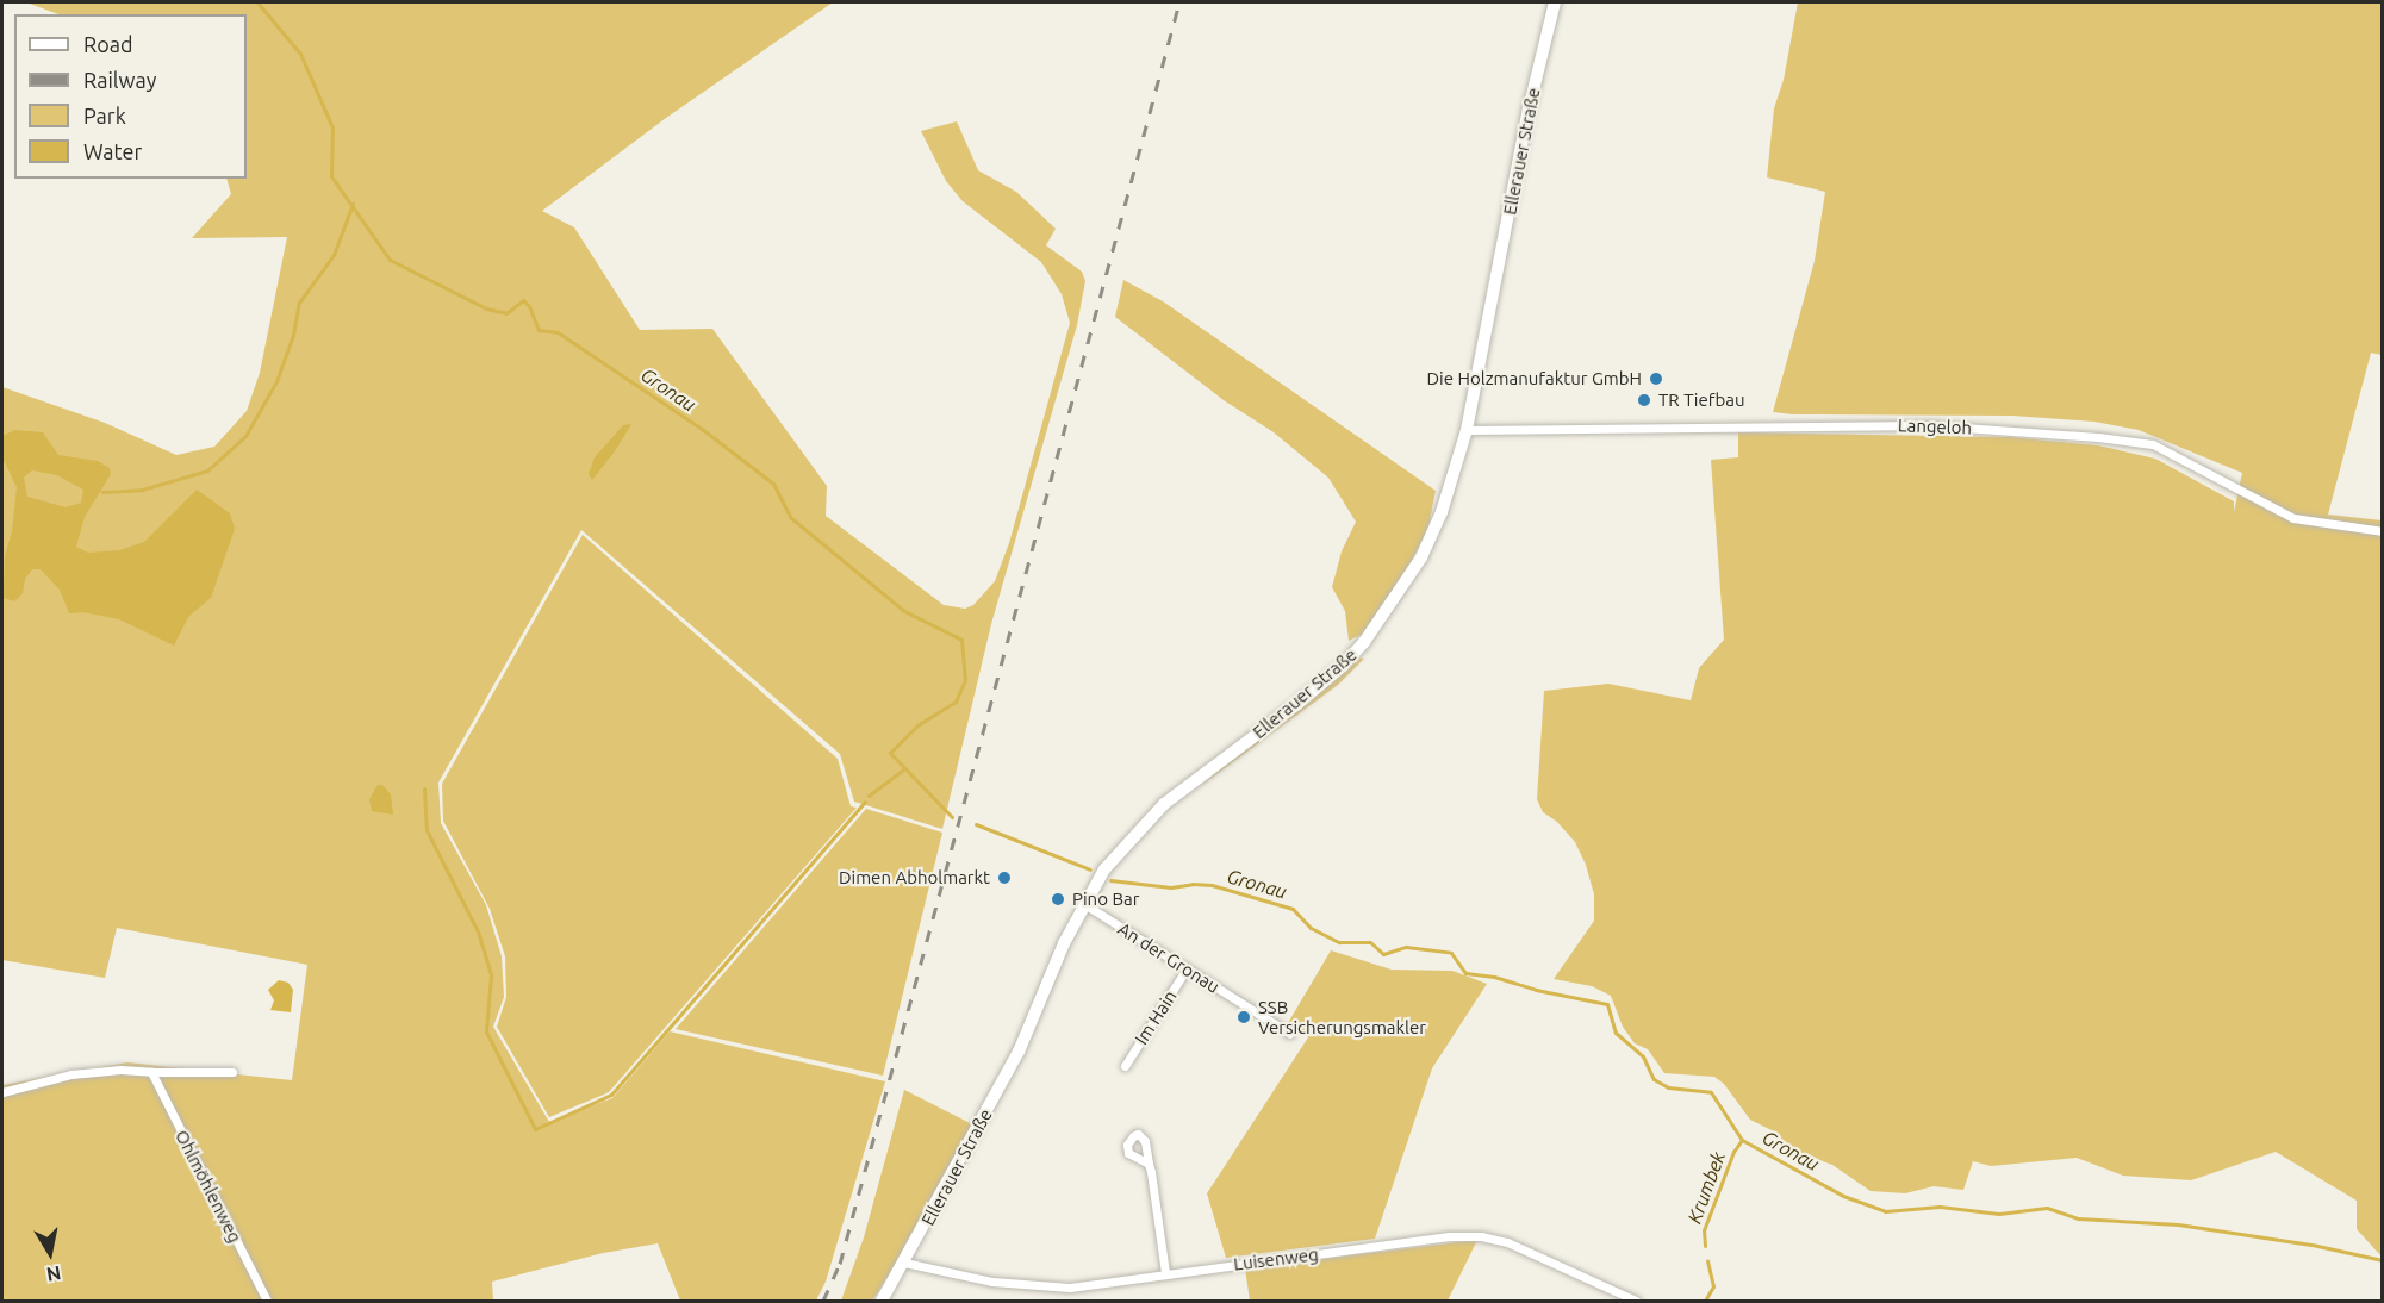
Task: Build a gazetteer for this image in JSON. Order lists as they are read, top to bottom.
{
  "streets": {
    "main road": ["Ellerauer Straße"],
    "street": [
      "Langeloh",
      "An der Gronau",
      "Im Hain",
      "Ohlmöhlenweg",
      "Luisenweg"
    ]
  },
  "crossings": [
    ["Ellerauer Straße", "Langeloh"],
    ["Ellerauer Straße", "An der Gronau"],
    ["Ellerauer Straße", "Luisenweg"],
    ["An der Gronau", "Im Hain"]
  ],
  "water": ["Gronau", "Krumbek"],
  "places": [
    "Die Holzmanufaktur GmbH",
    "TR Tiefbau",
    "Dimen Abholmarkt",
    "Pino Bar",
    "SSB Versicherungsmakler"
  ],
  "legend": [
    "Road",
    "Railway",
    "Park",
    "Water"
  ],
  "north": "bottom"
}
